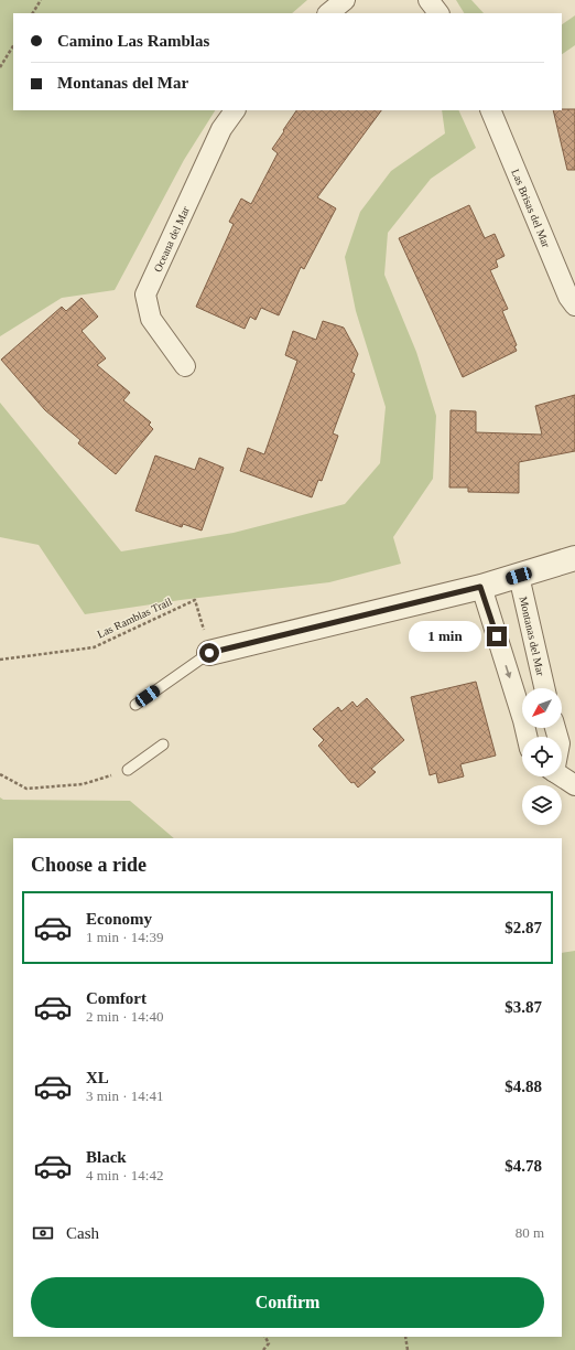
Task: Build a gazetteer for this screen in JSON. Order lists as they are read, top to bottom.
{
  "streets": {
    "street": ["Las Brisas del Mar", "Oceana del Mar", "Montanas del Mar"],
    "path": ["Las Ramblas Trail"]
  },
  "north": "bottom left",
  "page": {
    "banner": ["Camino Las Ramblas", "Montanas del Mar"],
    "bubble": "1 min",
    "heading": "Choose a ride",
    "list": [
      {
        "name": "Economy",
        "note": "1 min · 14:39",
        "value": "$2.87"
      },
      {
        "name": "Comfort",
        "note": "2 min · 14:40",
        "value": "$3.87"
      },
      {
        "name": "XL",
        "note": "3 min · 14:41",
        "value": "$4.88"
      },
      {
        "name": "Black",
        "note": "4 min · 14:42",
        "value": "$4.78"
      }
    ],
    "pay": ["Cash", "80 m"],
    "buttons": "Confirm"
  }
}
